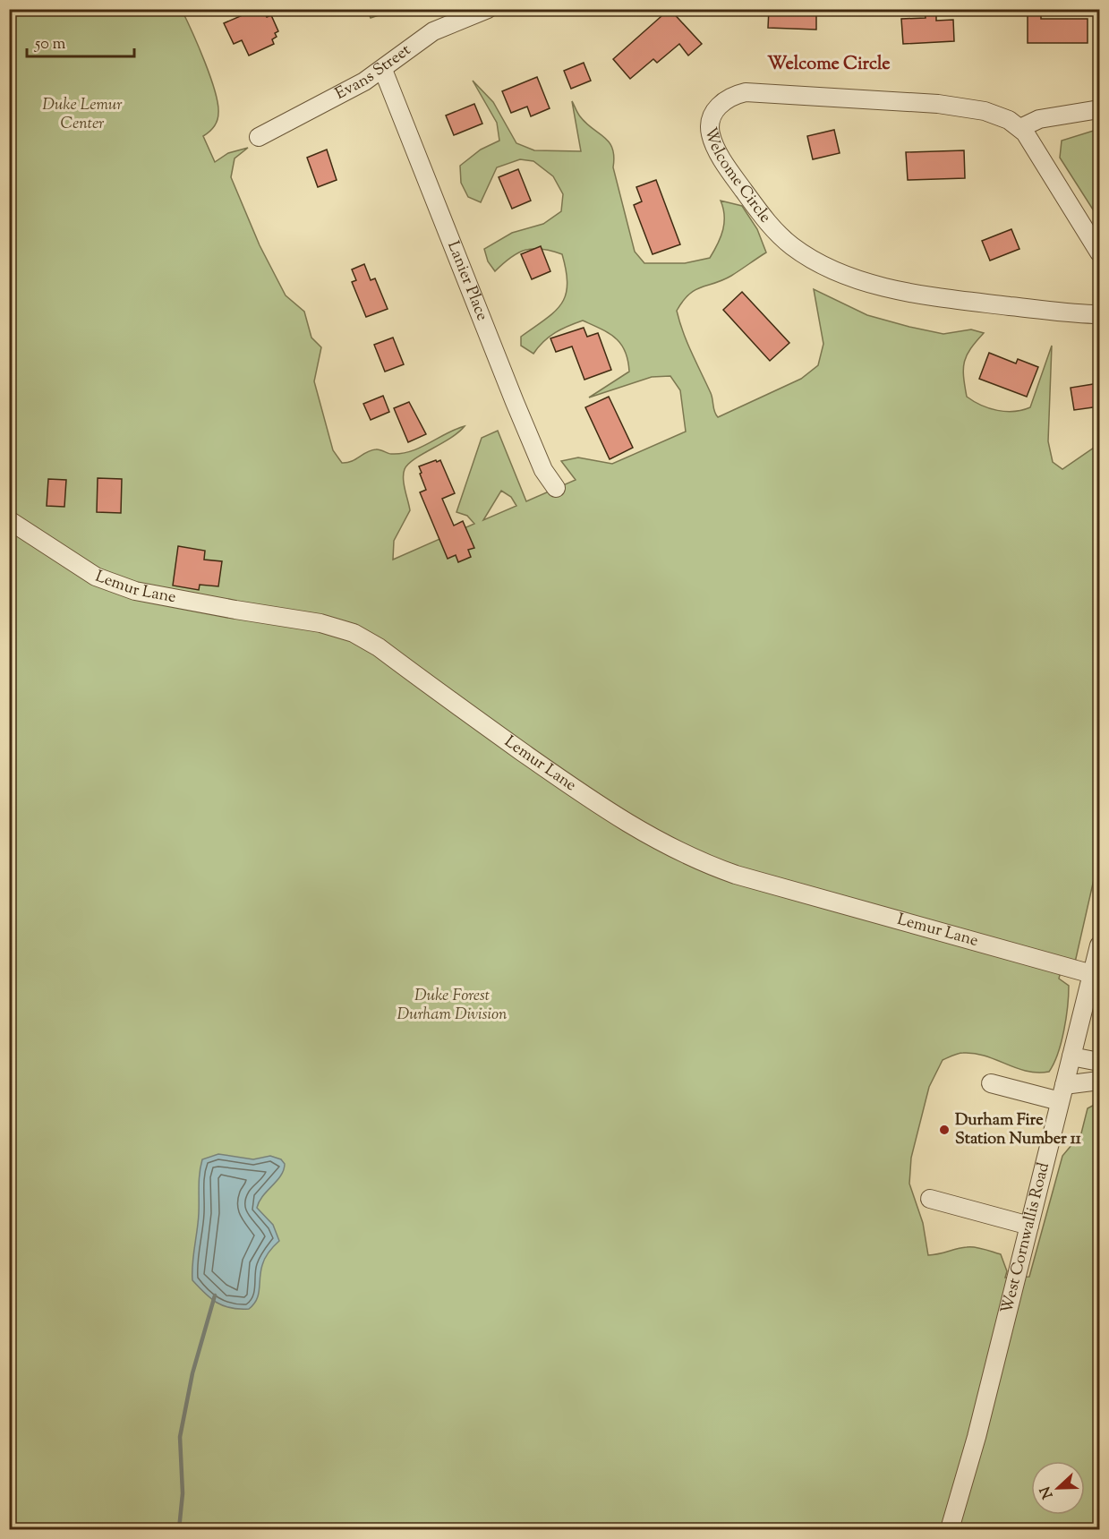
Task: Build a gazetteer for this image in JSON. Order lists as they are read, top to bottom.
{
  "streets": {
    "street": [
      "Evans Street",
      "Welcome Circle",
      "Lanier Place",
      "Lemur Lane",
      "West Cornwallis Road"
    ]
  },
  "crossings": [
    ["Evans Street", "Lanier Place"],
    ["Lemur Lane", "West Cornwallis Road"]
  ],
  "districts": ["Welcome Circle"],
  "parks": ["Duke Lemur Center", "Duke Forest Durham Division"],
  "places": ["Durham Fire Station Number 11"],
  "scale_bar": "50 m",
  "north": "left"
}
